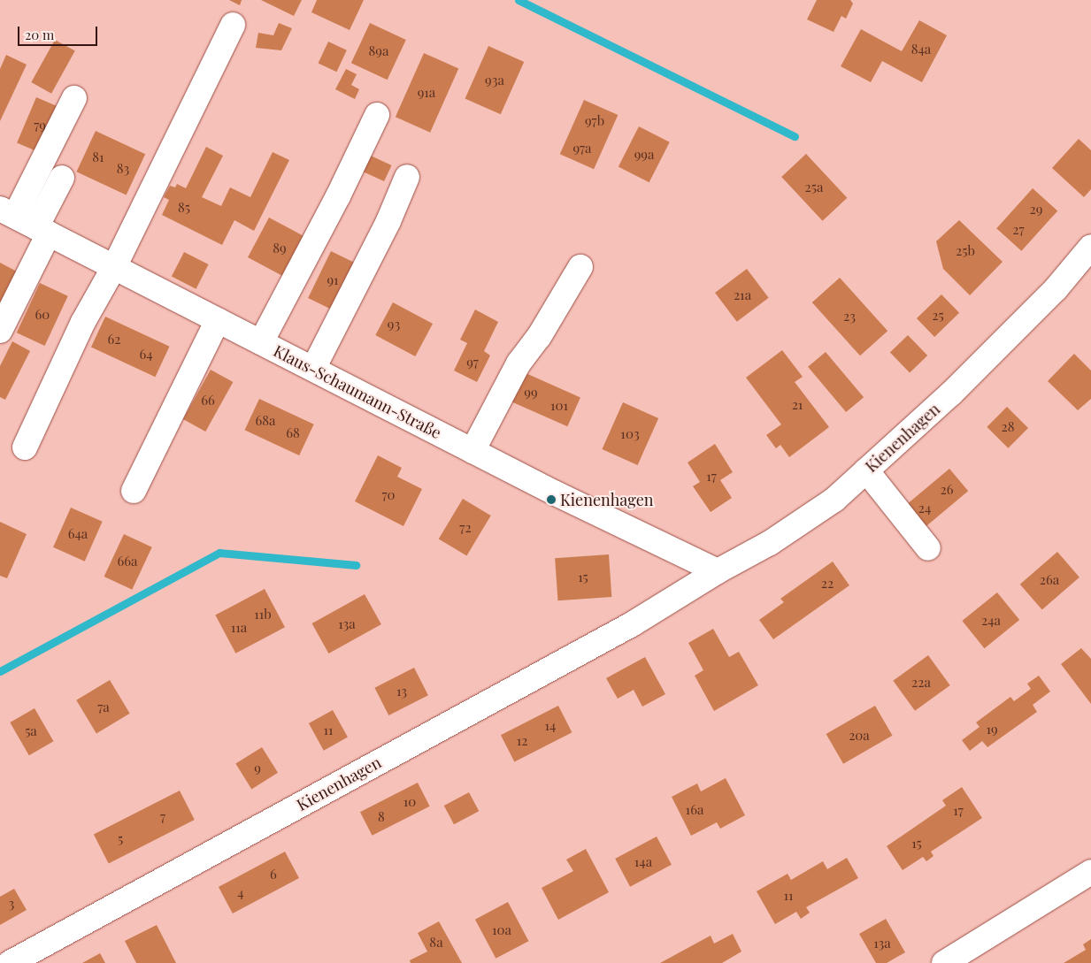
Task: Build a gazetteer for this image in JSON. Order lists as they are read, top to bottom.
{
  "streets": {
    "street": ["Klaus-Schaumann-Straße", "Kienenhagen"]
  },
  "crossings": [
    ["Klaus-Schaumann-Straße", "Kienenhagen"]
  ],
  "places": ["Kienenhagen"],
  "house_numbers": [
    "84a",
    "89a",
    "93a",
    "91a",
    "97b",
    "79",
    "97a",
    "99a",
    "81",
    "83",
    "25a",
    "85",
    "29",
    "27",
    "89",
    "25b",
    "91",
    "21a",
    "60",
    "25",
    "23",
    "93",
    "62",
    "64",
    "97",
    "99",
    "66",
    "21",
    "101",
    "68a",
    "28",
    "68",
    "103",
    "17",
    "26",
    "70",
    "24",
    "72",
    "64a",
    "66a",
    "15",
    "26a",
    "22",
    "11b",
    "24a",
    "13a",
    "11a",
    "22a",
    "13",
    "7a",
    "14",
    "19",
    "11",
    "5a",
    "20a",
    "12",
    "9",
    "10",
    "16a",
    "17",
    "7",
    "8",
    "5",
    "15",
    "14a",
    "6",
    "4",
    "11",
    "3",
    "10a",
    "8a",
    "13a"
  ],
  "scale_bar": "20 m"
}
